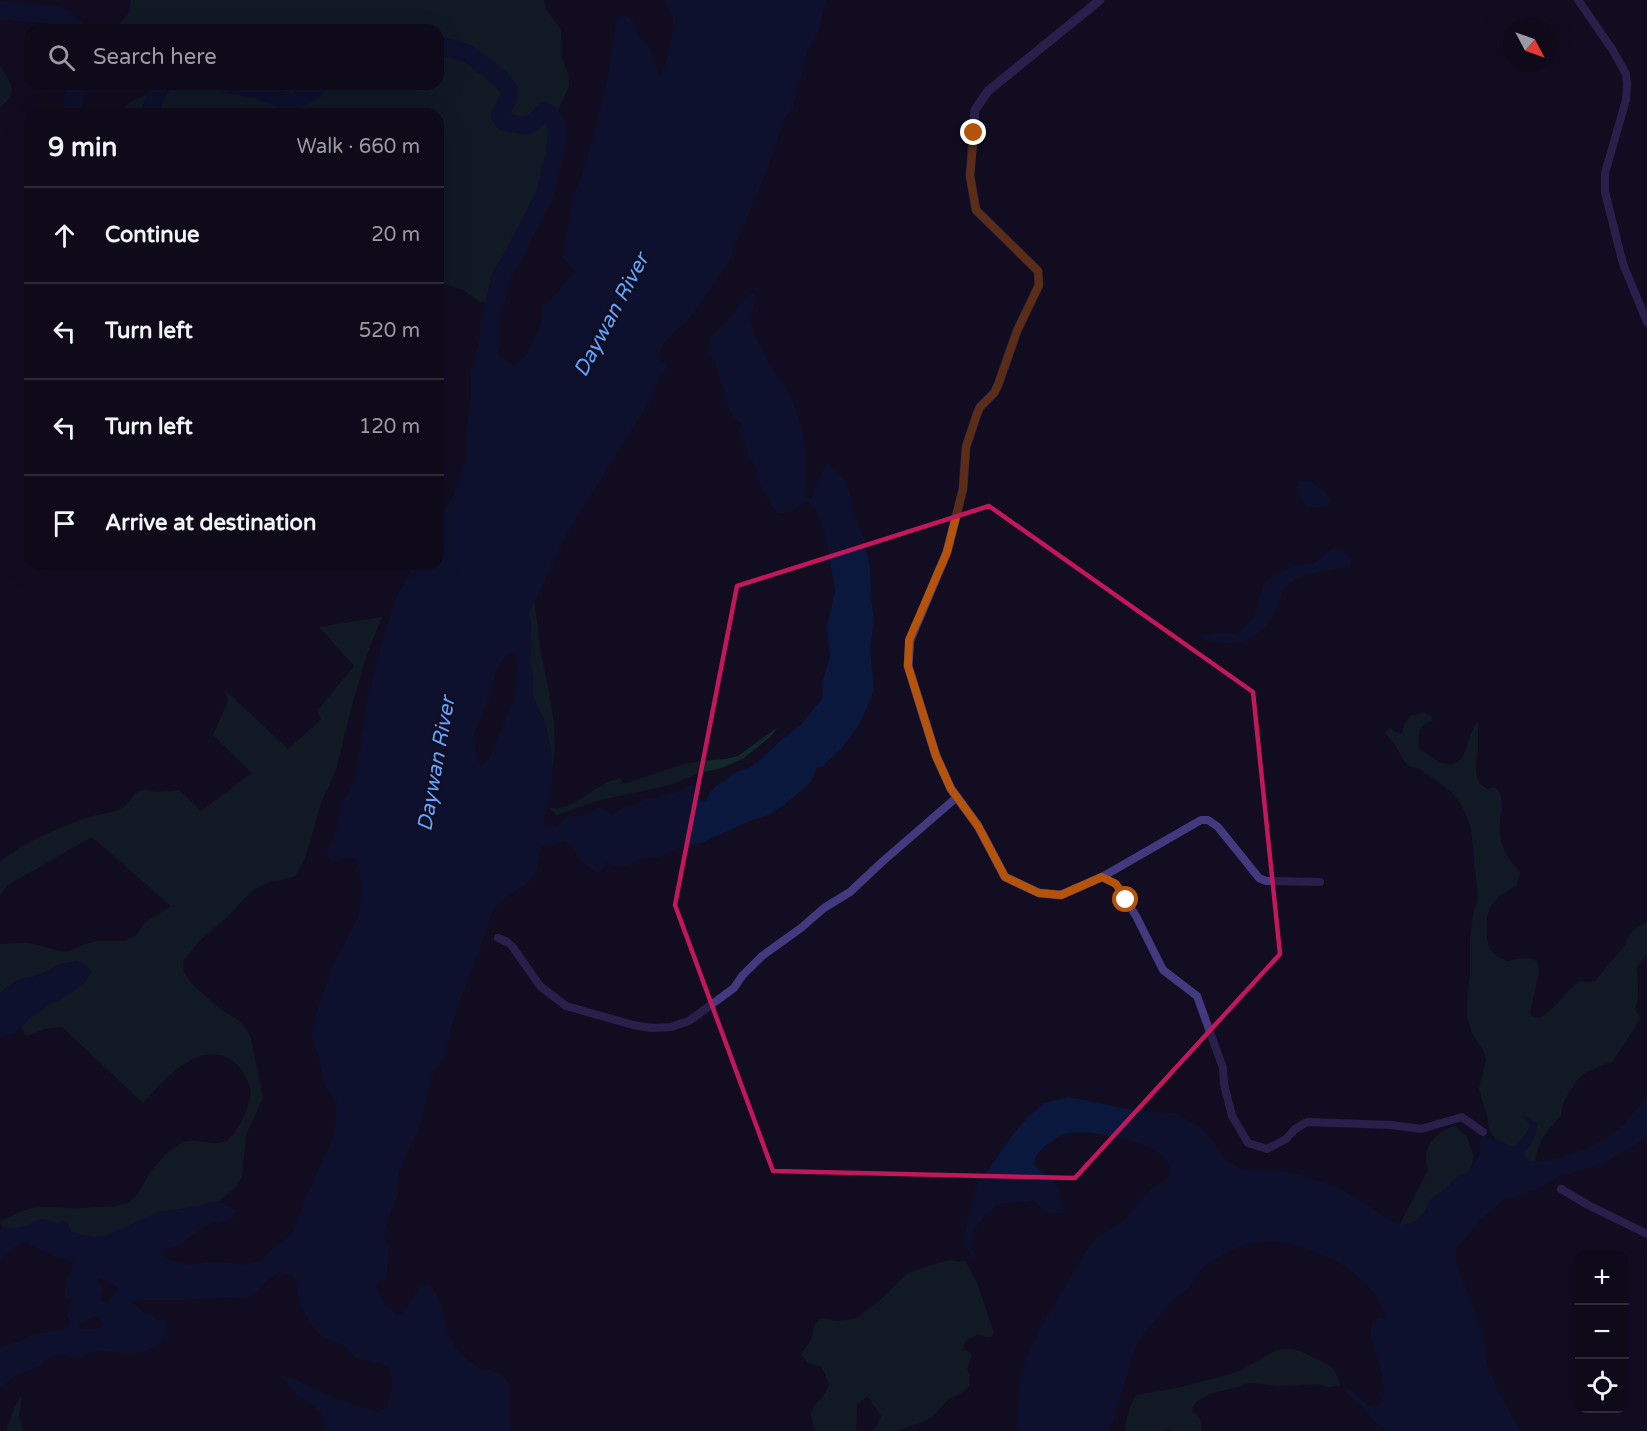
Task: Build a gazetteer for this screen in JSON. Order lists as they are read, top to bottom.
{
  "water": ["Daywan River"],
  "north": "bottom right",
  "page": {
    "search": "Search here",
    "heading": ["9 min", "Walk · 660 m"],
    "list": [
      ["Continue", "20 m"],
      ["Turn left", "520 m"],
      ["Turn left", "120 m"],
      "Arrive at destination"
    ],
    "map_buttons": ["+", "−"]
  }
}
